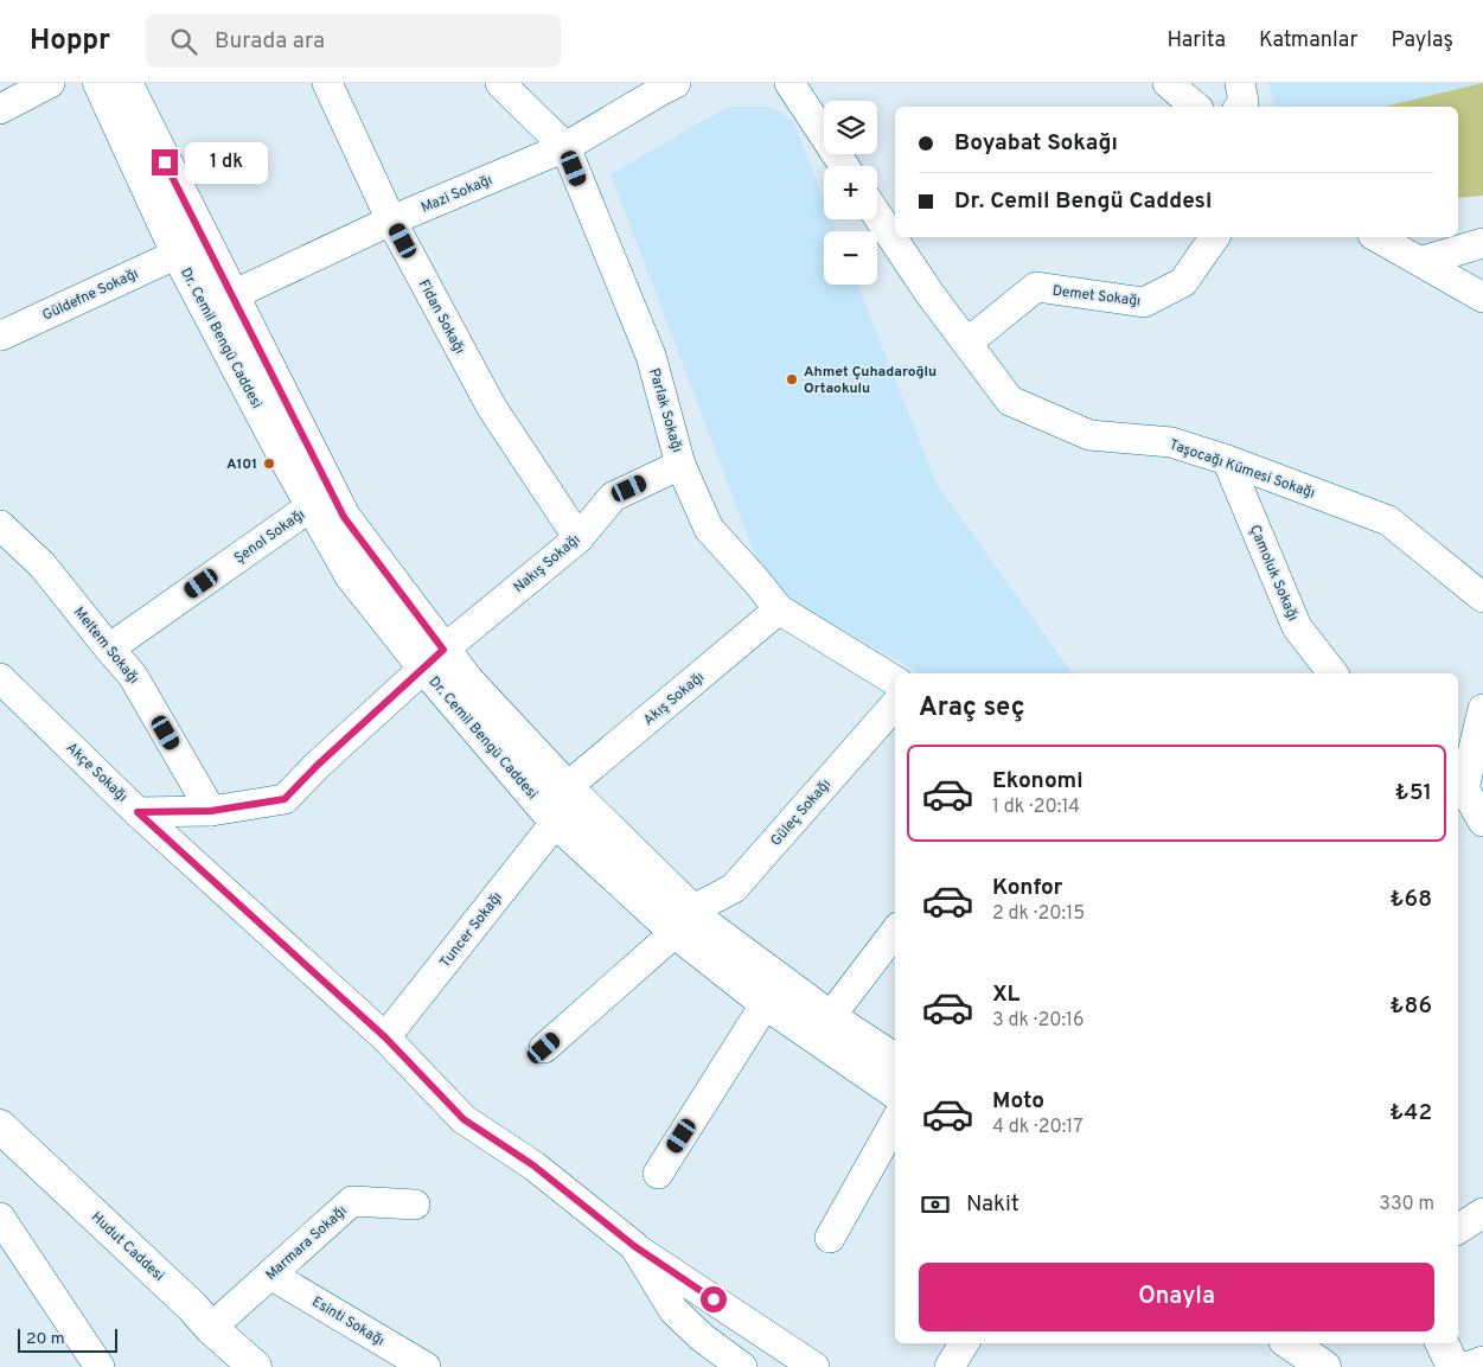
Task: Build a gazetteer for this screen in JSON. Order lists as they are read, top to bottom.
{
  "streets": {
    "street": [
      "Mazi Sokağı",
      "Güldefne Sokağı",
      "Demet Sokağı",
      "Fidan Sokağı",
      "Dr. Cemil Bengü Caddesi",
      "Parlak Sokağı",
      "Taşocağı Kümesi Sokağı",
      "Şenol Sokağı",
      "Nakış Sokağı",
      "Çamoluk Sokağı",
      "Meltem Sokağı",
      "Akış Sokağı",
      "Akçe Sokağı",
      "Güleç Sokağı",
      "Tuncer Sokağı",
      "Marmara Sokağı",
      "Hudut Caddesi",
      "Esinti Sokağı"
    ]
  },
  "crossings": [
    ["Mazi Sokağı", "Fidan Sokağı"],
    ["Mazi Sokağı", "Dr. Cemil Bengü Caddesi"],
    ["Mazi Sokağı", "Parlak Sokağı"],
    ["Güldefne Sokağı", "Dr. Cemil Bengü Caddesi"],
    ["Demet Sokağı", "Taşocağı Kümesi Sokağı"],
    ["Fidan Sokağı", "Nakış Sokağı"],
    ["Dr. Cemil Bengü Caddesi", "Şenol Sokağı"],
    ["Dr. Cemil Bengü Caddesi", "Nakış Sokağı"],
    ["Dr. Cemil Bengü Caddesi", "Akış Sokağı"],
    ["Dr. Cemil Bengü Caddesi", "Güleç Sokağı"],
    ["Dr. Cemil Bengü Caddesi", "Tuncer Sokağı"],
    ["Parlak Sokağı", "Nakış Sokağı"],
    ["Parlak Sokağı", "Akış Sokağı"],
    ["Taşocağı Kümesi Sokağı", "Çamoluk Sokağı"],
    ["Şenol Sokağı", "Meltem Sokağı"],
    ["Nakış Sokağı", "Meltem Sokağı"],
    ["Nakış Sokağı", "Akçe Sokağı"],
    ["Akçe Sokağı", "Tuncer Sokağı"],
    ["Marmara Sokağı", "Hudut Caddesi"],
    ["Marmara Sokağı", "Esinti Sokağı"]
  ],
  "places": ["Ahmet Çuhadaroğlu Ortaokulu", "A101"],
  "scale_bar": "20 m",
  "page": {
    "header": "Hoppr",
    "search": "Burada ara",
    "nav": ["Harita", "Katmanlar", "Paylaş"],
    "map_buttons": ["+", "−"],
    "banner": ["Boyabat Sokağı", "Dr. Cemil Bengü Caddesi"],
    "bubble": "1 dk",
    "heading": "Araç seç",
    "list": [
      {
        "name": "Ekonomi",
        "note": "1 dk · 20:14",
        "value": "₺51"
      },
      {
        "name": "Konfor",
        "note": "2 dk · 20:15",
        "value": "₺68"
      },
      {
        "name": "XL",
        "note": "3 dk · 20:16",
        "value": "₺86"
      },
      {
        "name": "Moto",
        "note": "4 dk · 20:17",
        "value": "₺42"
      }
    ],
    "pay": ["Nakit", "330 m"],
    "buttons": "Onayla",
    "scale": "20 m"
  }
}
